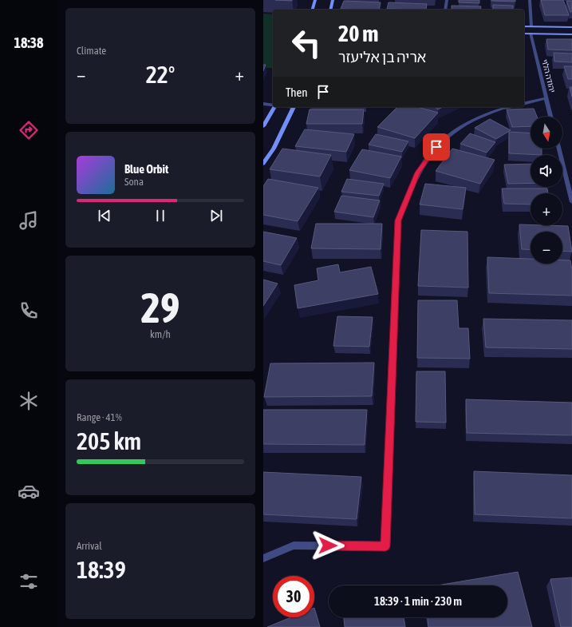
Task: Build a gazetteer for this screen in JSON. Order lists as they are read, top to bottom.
{
  "streets": {
    "street": ["יהודה הלוי"]
  },
  "north": "bottom",
  "page": {
    "tabs": "18:38",
    "tile": [
      "Climate",
      ["29", "km/h"],
      ["Range · 41%", "205 km"],
      ["Arrival", "18:39"]
    ],
    "turn": ["20 m", "אריה בן אליעזר"],
    "heat": ["−", "22°", "+"],
    "then": "Then",
    "map_buttons": ["+", "−"],
    "song": ["Blue Orbit", "Sona"],
    "limit": "30",
    "trip": "18:39 · 1 min · 230 m"
  }
}
